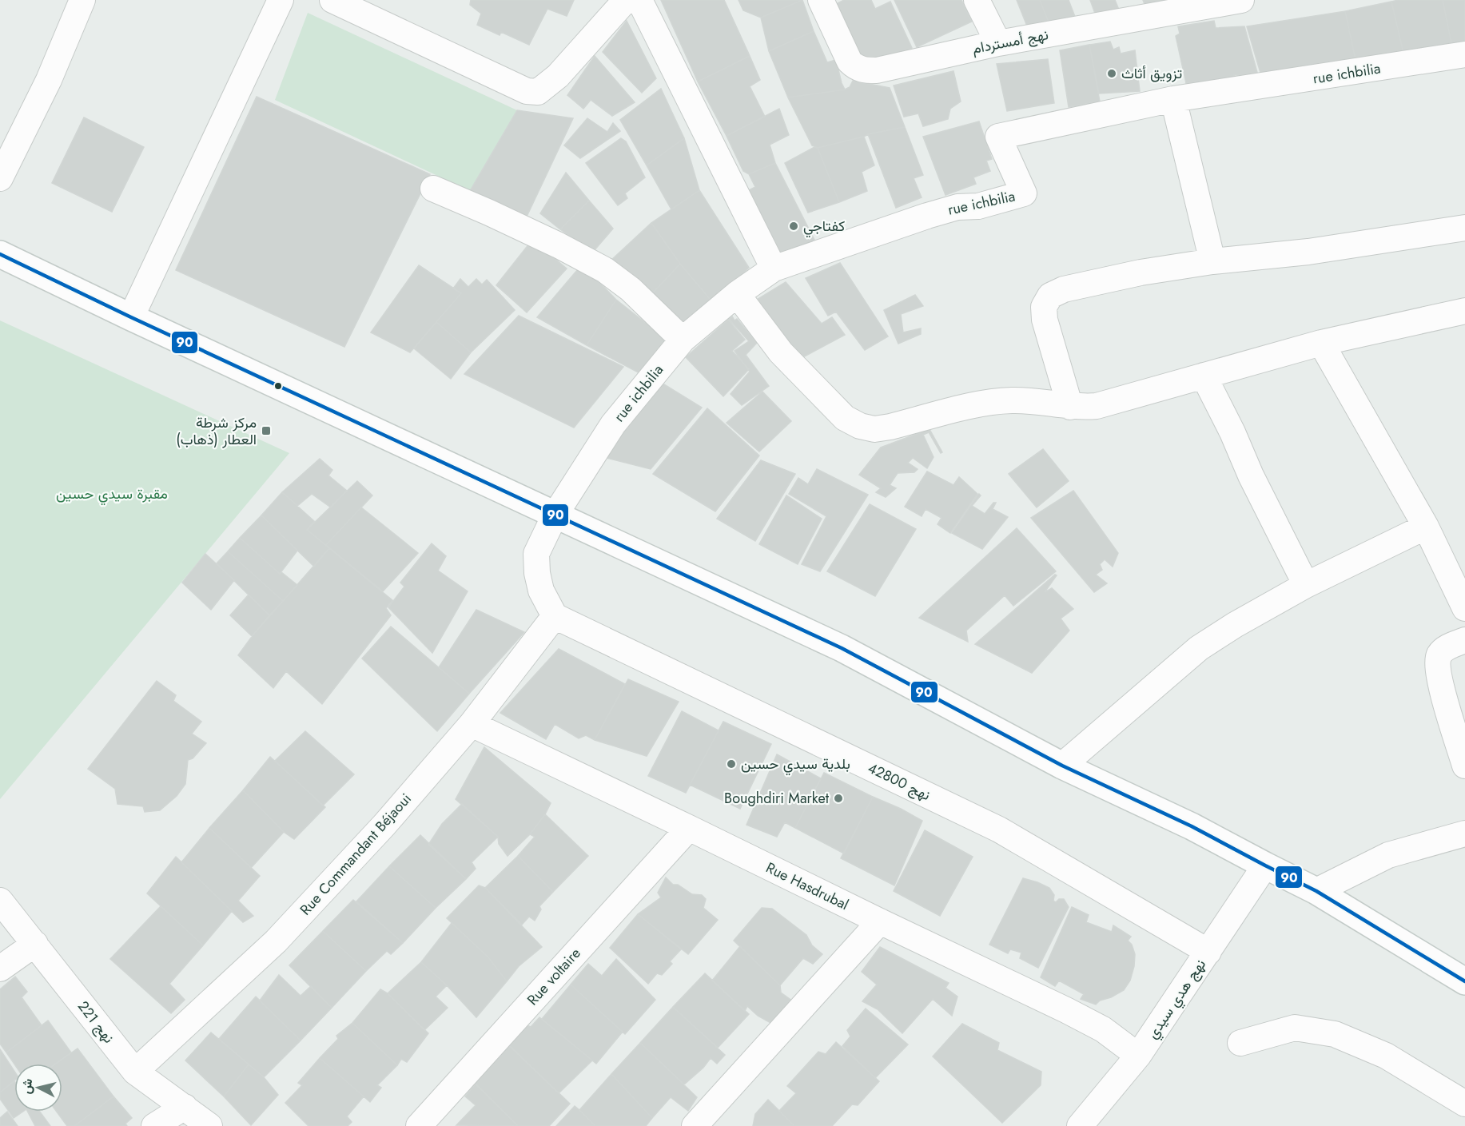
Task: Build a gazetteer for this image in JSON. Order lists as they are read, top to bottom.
{
  "streets": {
    "street": [
      "نهج أمستردام",
      "rue ichbilia",
      "نهج 42800",
      "Rue Commandant Béjaoui",
      "Rue Hasdrubal",
      "Rue voltaire",
      "نهج هدي سيدي",
      "نهج 221"
    ]
  },
  "crossings": [
    ["rue ichbilia", "نهج 42800"],
    ["rue ichbilia", "Rue Commandant Béjaoui"],
    ["نهج 42800", "Rue Commandant Béjaoui"],
    ["نهج 42800", "نهج هدي سيدي"],
    ["Rue Commandant Béjaoui", "Rue Hasdrubal"],
    ["Rue Commandant Béjaoui", "نهج 221"],
    ["Rue Hasdrubal", "Rue voltaire"],
    ["Rue Hasdrubal", "نهج هدي سيدي"]
  ],
  "parks": ["مقبرة سيدي حسين"],
  "places": {
    "other": [
      "تزويق أثاث",
      "كفتاجي",
      "بلدية سيدي حسين",
      "Boughdiri Market"
    ],
    "transit": ["مركز شرطة العطار (ذهاب)"]
  },
  "lines": ["transit line 90"],
  "north": "left"
}
